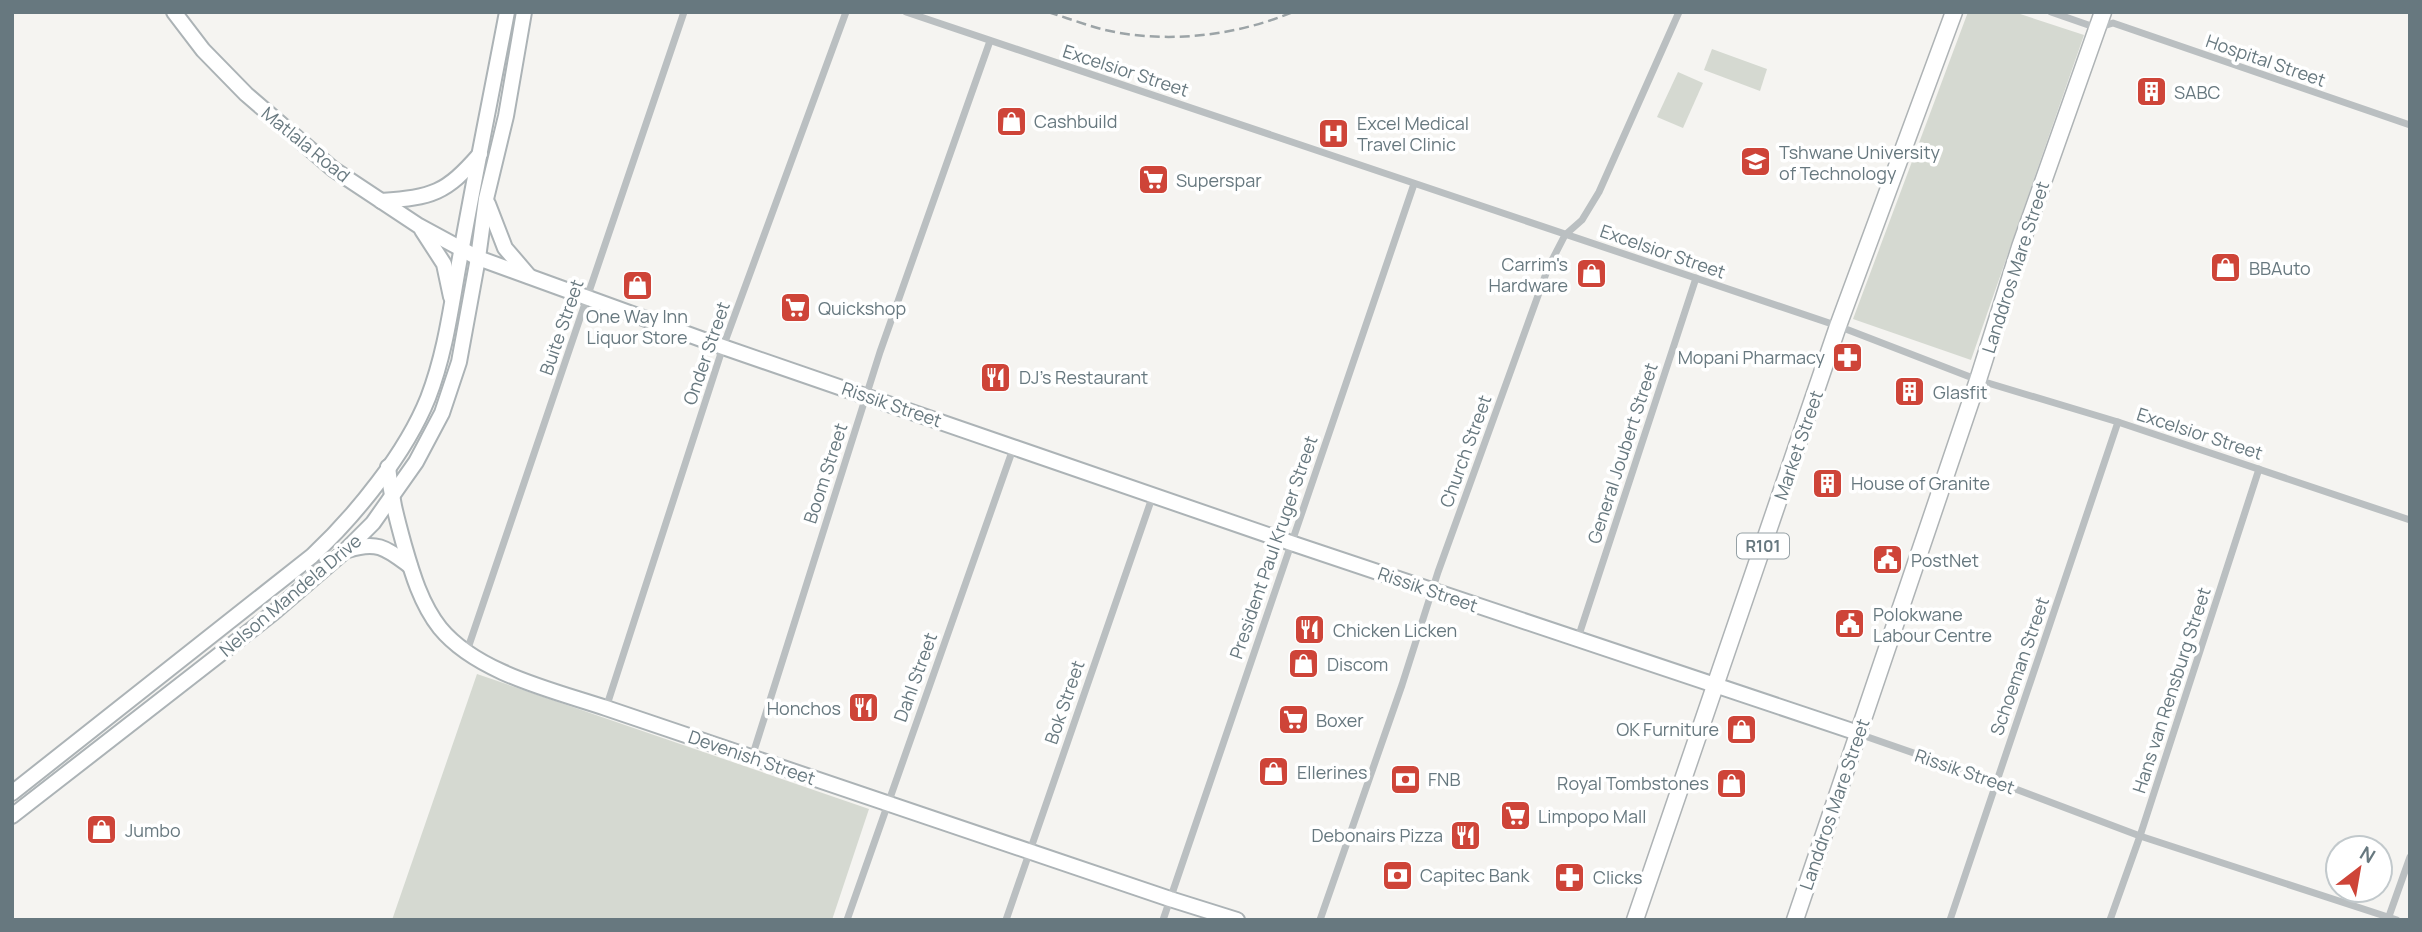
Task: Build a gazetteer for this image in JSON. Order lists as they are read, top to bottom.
{
  "streets": {
    "main road": [
      "Matlala Road",
      "Landdros Mare Street",
      "Rissik Street",
      "Market Street",
      "R101",
      "Nelson Mandela Drive",
      "Devenish Street"
    ],
    "street": [
      "Hospital Street",
      "Excelsior Street",
      "Buite Street",
      "Onder Street",
      "Church Street",
      "General Joubert Street",
      "Boom Street",
      "President Paul Kruger Street",
      "Schoeman Street",
      "Dahl Street",
      "Hans van Rensburg Street",
      "Bok Street"
    ]
  },
  "crossings": [
    ["Hospital Street", "Landdros Mare Street"],
    ["Excelsior Street", "Landdros Mare Street"],
    ["Excelsior Street", "Market Street"],
    ["Excelsior Street", "Church Street"],
    ["Excelsior Street", "General Joubert Street"],
    ["Excelsior Street", "Boom Street"],
    ["Excelsior Street", "President Paul Kruger Street"],
    ["Excelsior Street", "Schoeman Street"],
    ["Excelsior Street", "Hans van Rensburg Street"],
    ["Matlala Road", "Rissik Street"],
    ["Matlala Road", "Nelson Mandela Drive"],
    ["Landdros Mare Street", "Rissik Street"],
    ["Buite Street", "Rissik Street"],
    ["Buite Street", "Devenish Street"],
    ["Onder Street", "Rissik Street"],
    ["Onder Street", "Devenish Street"],
    ["Rissik Street", "Market Street"],
    ["Rissik Street", "Church Street"],
    ["Rissik Street", "General Joubert Street"],
    ["Rissik Street", "Boom Street"],
    ["Rissik Street", "President Paul Kruger Street"],
    ["Rissik Street", "Nelson Mandela Drive"],
    ["Rissik Street", "Schoeman Street"],
    ["Rissik Street", "Dahl Street"],
    ["Rissik Street", "Hans van Rensburg Street"],
    ["Rissik Street", "Bok Street"],
    ["Boom Street", "Devenish Street"],
    ["President Paul Kruger Street", "Devenish Street"],
    ["Nelson Mandela Drive", "Devenish Street"],
    ["Dahl Street", "Devenish Street"],
    ["Bok Street", "Devenish Street"]
  ],
  "places": {
    "building": ["SABC", "Glasfit", "House of Granite"],
    "shop": [
      "Cashbuild",
      "BBAuto",
      "Carrim's Hardware",
      "One Way Inn Liquor Store",
      "Discom",
      "OK Furniture",
      "Ellerines",
      "Royal Tombstones",
      "Jumbo"
    ],
    "hospital": ["Excel Medical Travel Clinic"],
    "school or university": ["Tshwane University of Technology"],
    "supermarket": [
      "Superspar",
      "Quickshop",
      "Boxer",
      "Limpopo Mall"
    ],
    "pharmacy": ["Mopani Pharmacy", "Clicks"],
    "restaurant": [
      "DJ's Restaurant",
      "Chicken Licken",
      "Honchos",
      "Debonairs Pizza"
    ],
    "public building": ["PostNet", "Polokwane Labour Centre"],
    "bank": ["FNB", "Capitec Bank"]
  },
  "north": "top right"
}
